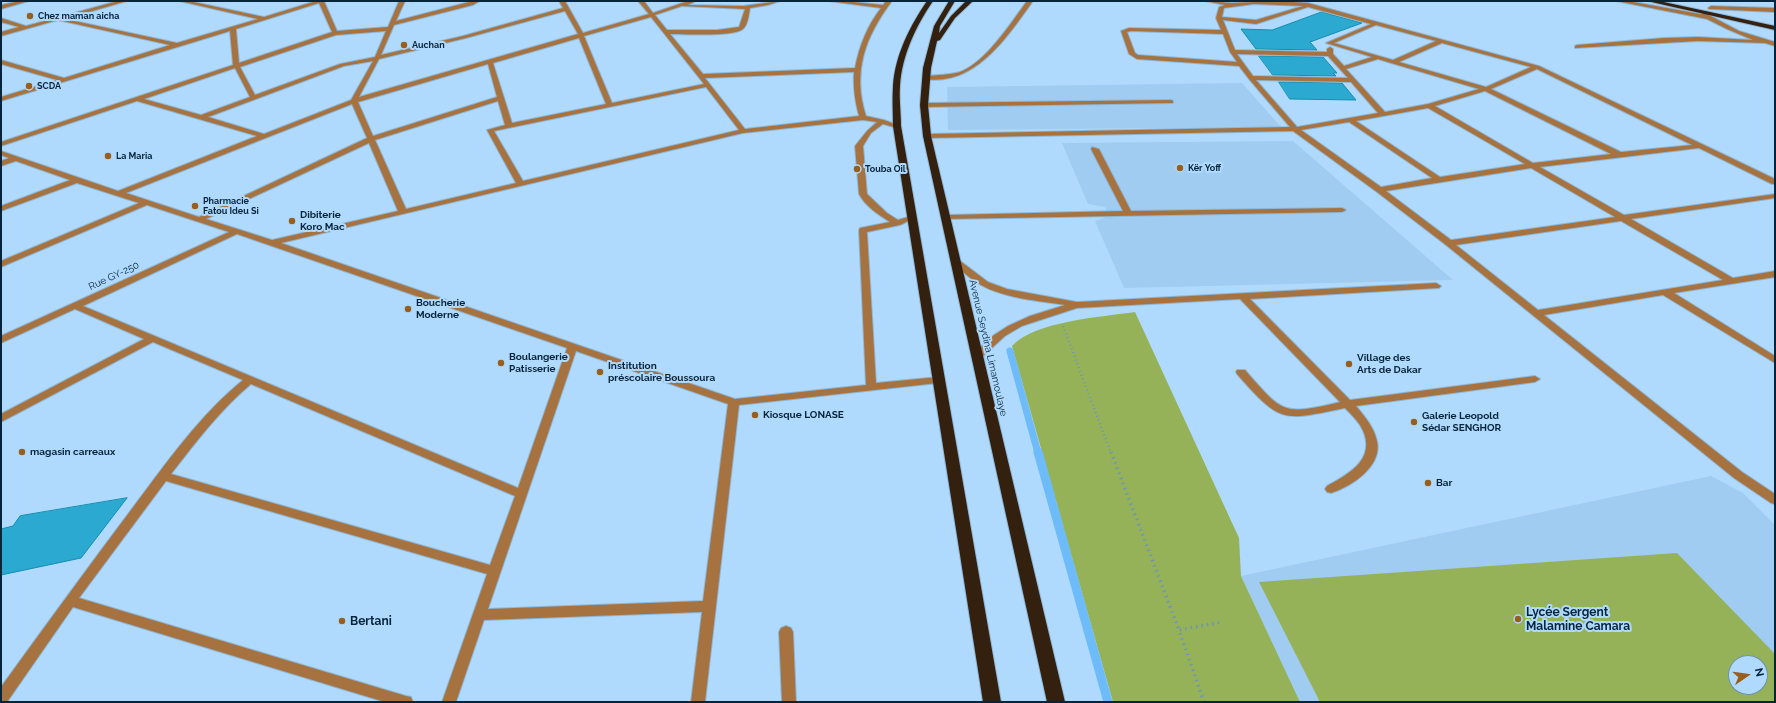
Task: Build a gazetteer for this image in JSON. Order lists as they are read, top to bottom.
{
  "streets": {
    "highway": ["Avenue Seydina Limamoulaye"],
    "street": ["Rue GY-250"]
  },
  "places": [
    "Chez maman aicha",
    "Auchan",
    "SCDA",
    "La Maria",
    "Kër Yoff",
    "Touba Oil",
    "Pharmacie Fatou Ideu Si",
    "Dibiterie Koro Mac",
    "Boucherie Moderne",
    "Boulangerie Patisserie",
    "Village des Arts de Dakar",
    "Institution préscolaire Boussoura",
    "Kiosque LONASE",
    "Galerie Leopold Sédar SENGHOR",
    "magasin carreaux",
    "Bar",
    "Lycée Sergent Malamine Camara",
    "Bertani"
  ],
  "north": "right"
}
